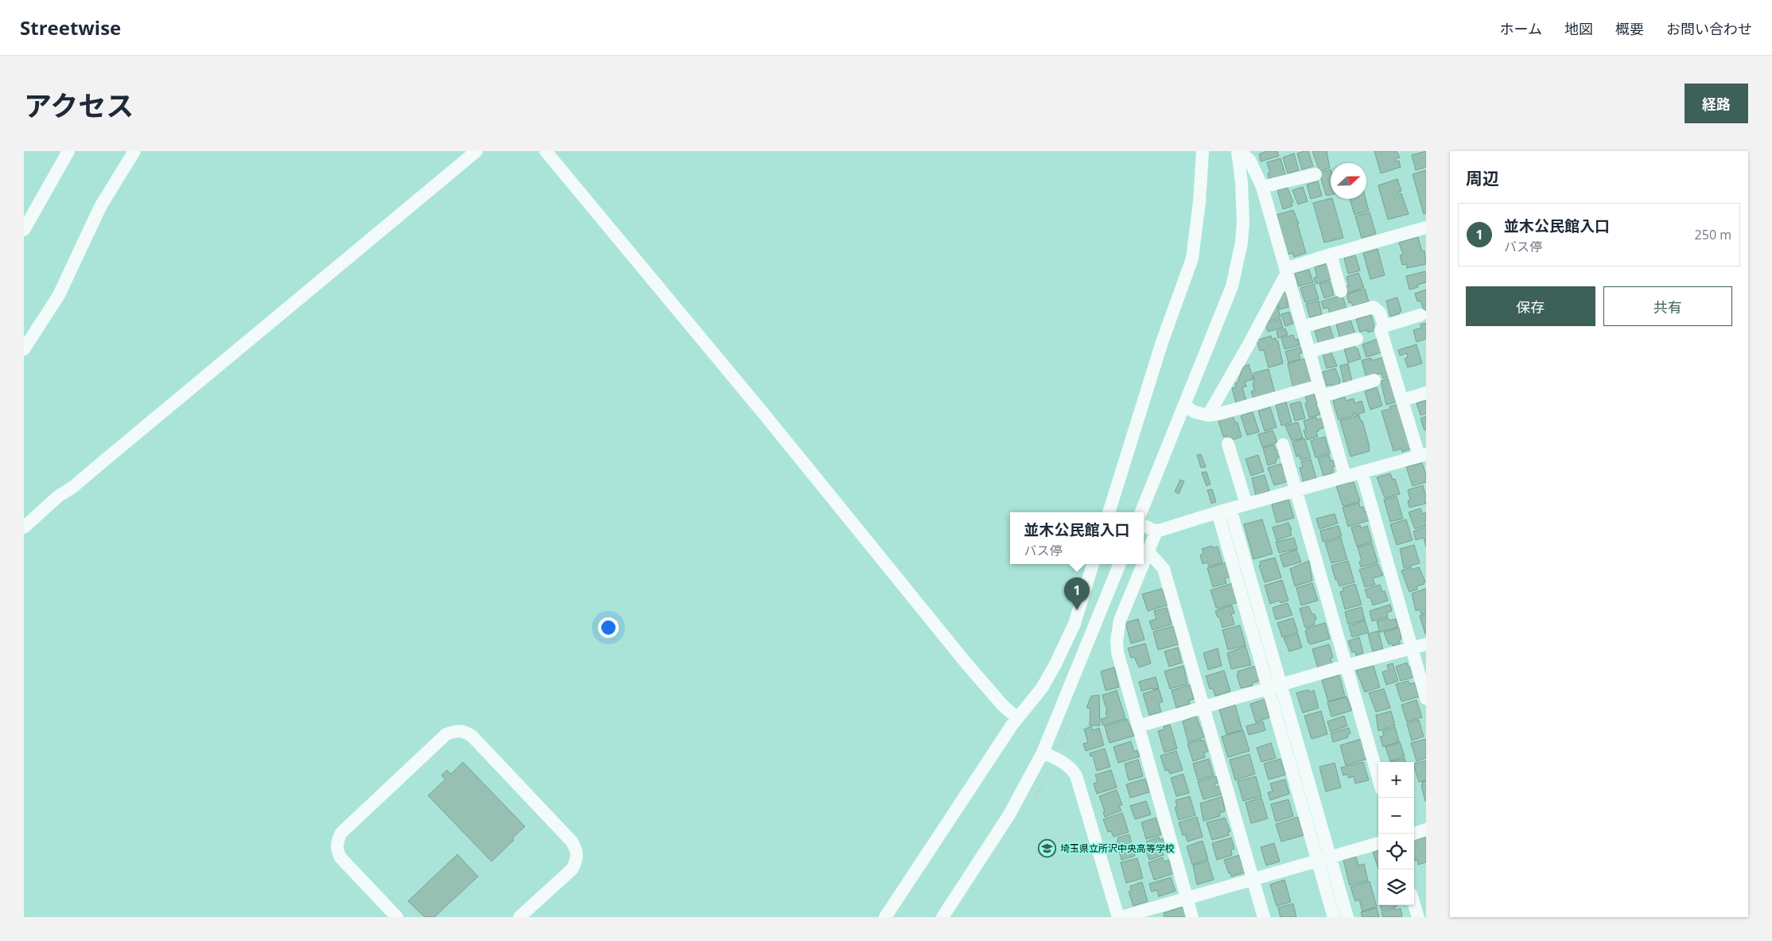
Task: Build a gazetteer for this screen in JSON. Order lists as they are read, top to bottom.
{
  "places": {
    "school or university": ["埼玉県立所沢中央高等学校"]
  },
  "north": "right",
  "page": {
    "header": "Streetwise",
    "nav": [
      "ホーム",
      "地図",
      "概要",
      "お問い合わせ"
    ],
    "title": "アクセス",
    "buttons": [
      "経路",
      ["保存", "共有"]
    ],
    "heading": "周辺",
    "list": [
      {
        "mark": "1",
        "name": "並木公民館入口",
        "note": "バス停",
        "value": "250 m"
      }
    ],
    "popup": ["並木公民館入口", "バス停"],
    "pins": "1",
    "map_buttons": ["+", "−"]
  }
}
